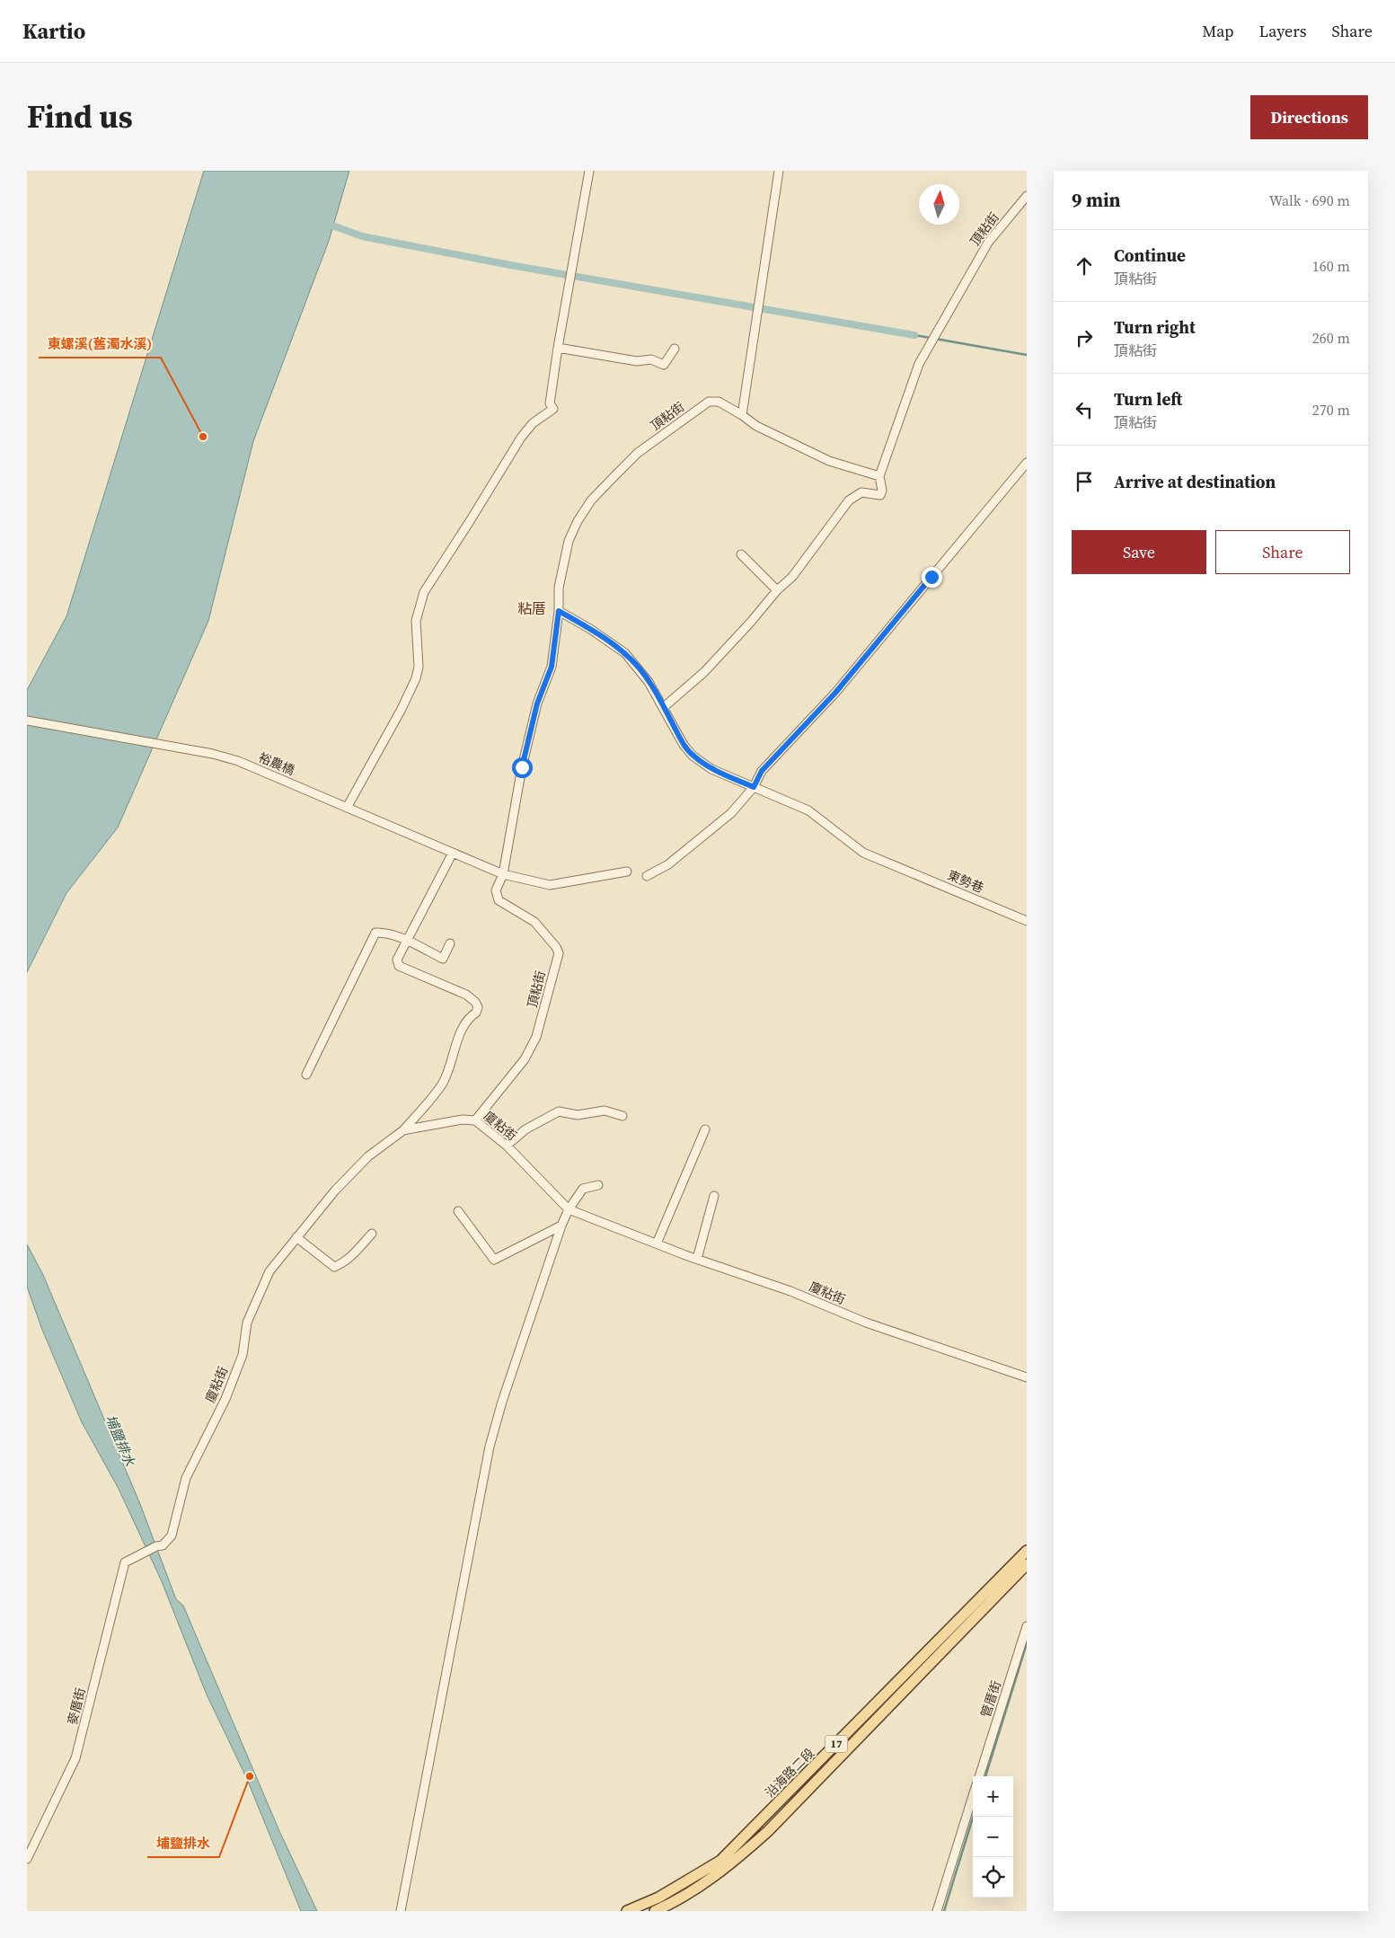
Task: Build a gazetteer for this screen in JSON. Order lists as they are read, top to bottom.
{
  "streets": {
    "main road": ["17", "沿海路二段"],
    "street": [
      "頂粘街",
      "裕農橋",
      "東勢巷",
      "廈粘街",
      "管厝街",
      "麥厝街"
    ]
  },
  "crossings": [
    ["頂粘街", "裕農橋"],
    ["頂粘街", "廈粘街"],
    ["廈粘街", "麥厝街"]
  ],
  "districts": ["粘厝"],
  "water": ["埔鹽排水"],
  "places": ["東螺溪(舊濁水溪)", "埔鹽排水"],
  "north": "top",
  "page": {
    "header": "Kartio",
    "nav": ["Map", "Layers", "Share"],
    "title": "Find us",
    "buttons": [
      "Directions",
      ["Save", "Share"]
    ],
    "heading": ["9 min", "Walk · 690 m"],
    "list": [
      ["Continue", "頂粘街", "160 m"],
      ["Turn right", "頂粘街", "260 m"],
      ["Turn left", "頂粘街", "270 m"],
      "Arrive at destination"
    ],
    "map_buttons": ["+", "−"]
  }
}
